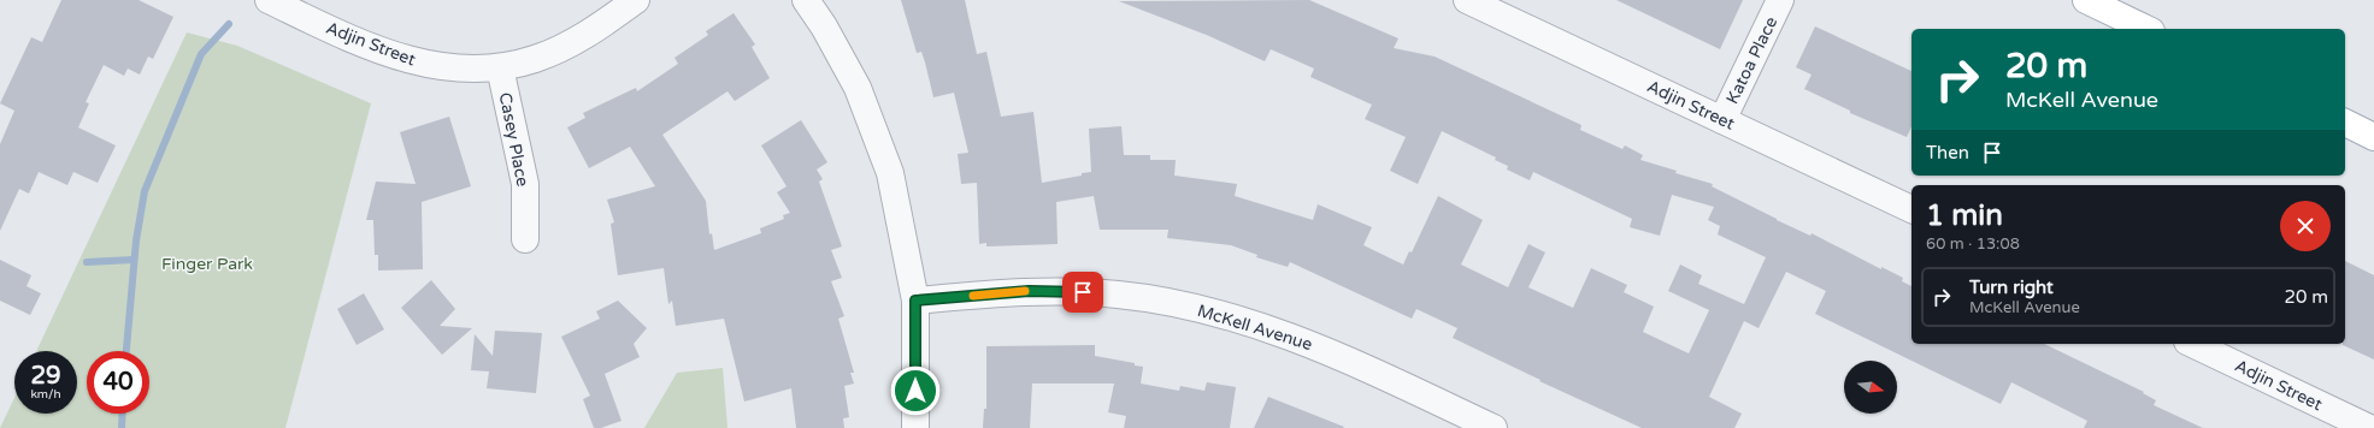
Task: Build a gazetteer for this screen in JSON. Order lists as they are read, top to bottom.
{
  "streets": {
    "street": [
      "Adjin Street",
      "Katoa Place",
      "Casey Place",
      "McKell Avenue"
    ]
  },
  "crossings": [
    ["Adjin Street", "Katoa Place"],
    ["Adjin Street", "Casey Place"]
  ],
  "parks": ["Finger Park"],
  "north": "right",
  "page": {
    "turn": ["20 m", "McKell Avenue"],
    "then": "Then",
    "heading": ["1 min", "60 m · 13:08"],
    "list": [
      {
        "name": "Turn right",
        "note": "McKell Avenue",
        "value": "20 m"
      }
    ],
    "speed": "29 km/h",
    "limit": "40"
  }
}
